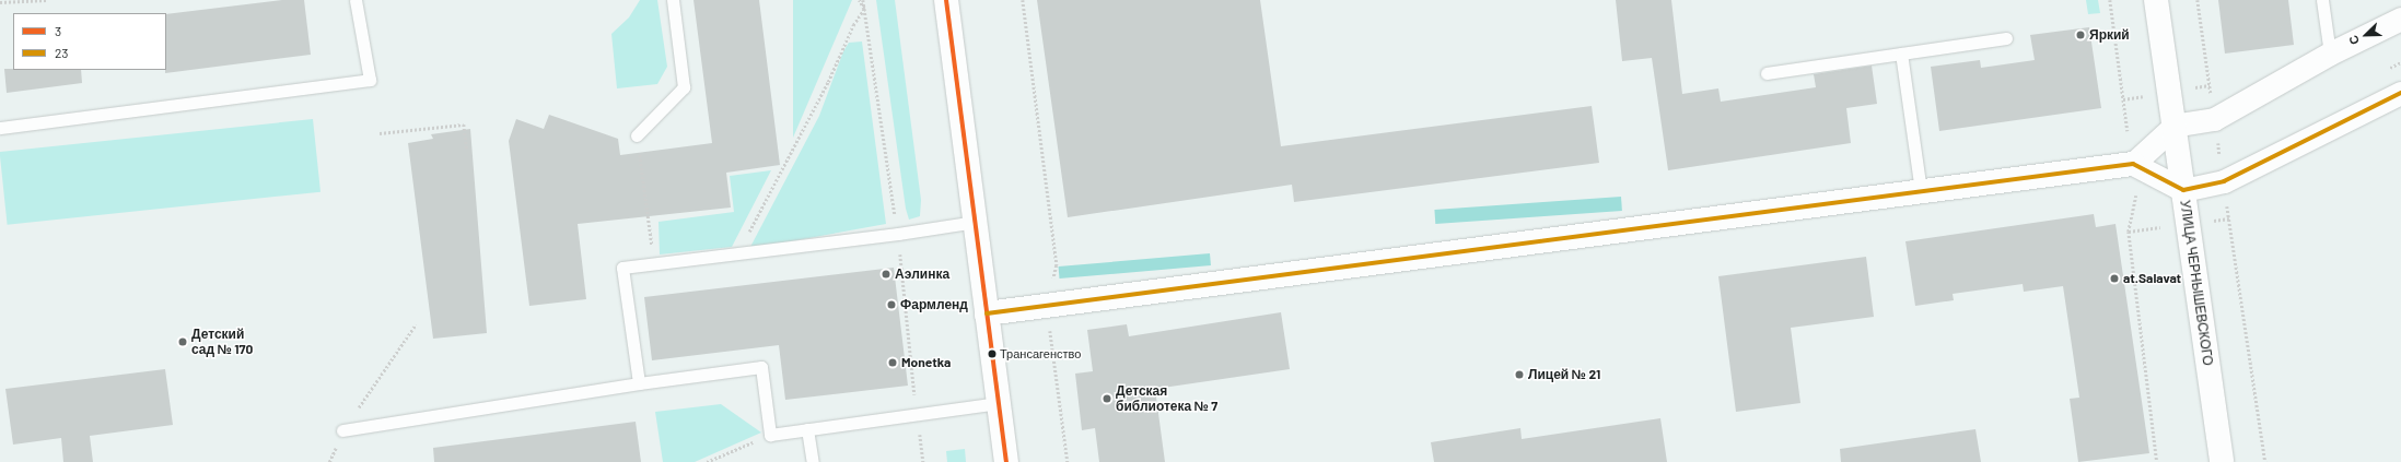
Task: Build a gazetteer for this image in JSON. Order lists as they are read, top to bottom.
{
  "streets": {
    "street": ["УЛИЦА ЧЕРНЫШЕВСКОГО"]
  },
  "places": [
    "Яркий",
    "Аэлинка",
    "at.Salavat",
    "Фармленд",
    "Детский сад № 170",
    "Трансагенство",
    "Monetka",
    "Лицей № 21",
    "Детская библиотека № 7"
  ],
  "lines": ["transit line 3", "transit line 23"],
  "legend": ["3", "23"],
  "north": "bottom left"
}
